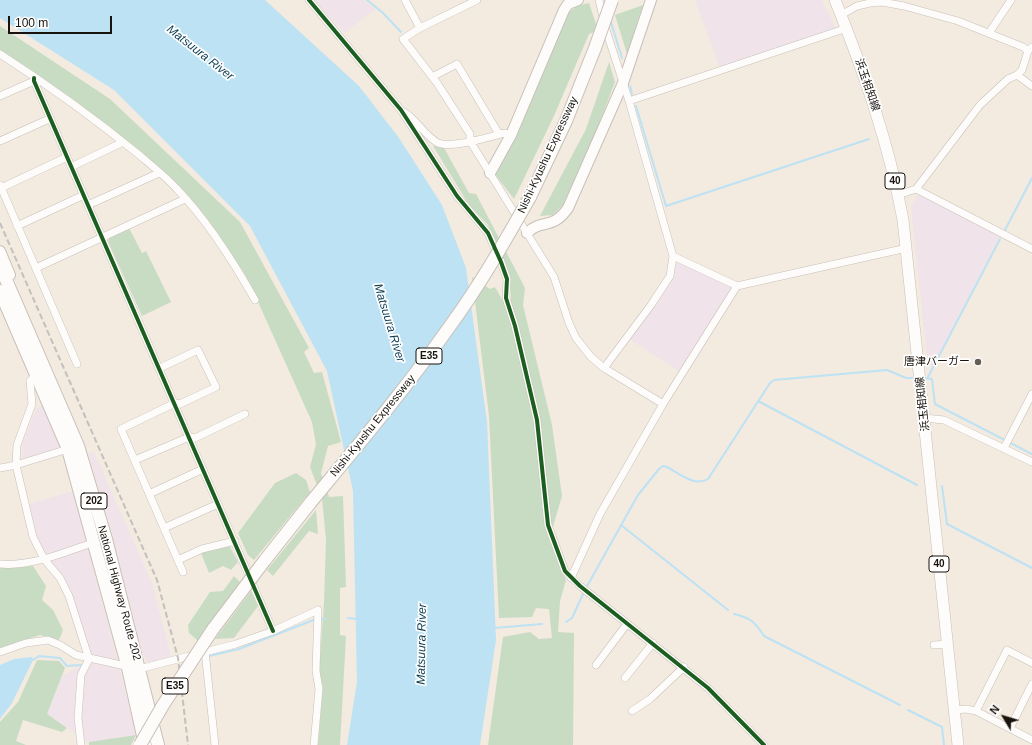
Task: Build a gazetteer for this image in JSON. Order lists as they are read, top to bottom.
{
  "streets": {
    "highway": [
      "Nishi-Kyushu Expressway",
      "E35",
      "202",
      "National Highway Route 202"
    ],
    "main road": ["浜玉相知線", "40"]
  },
  "water": ["Matsuura River"],
  "places": ["唐津バーガー"],
  "scale_bar": "100 m",
  "north": "top left"
}
